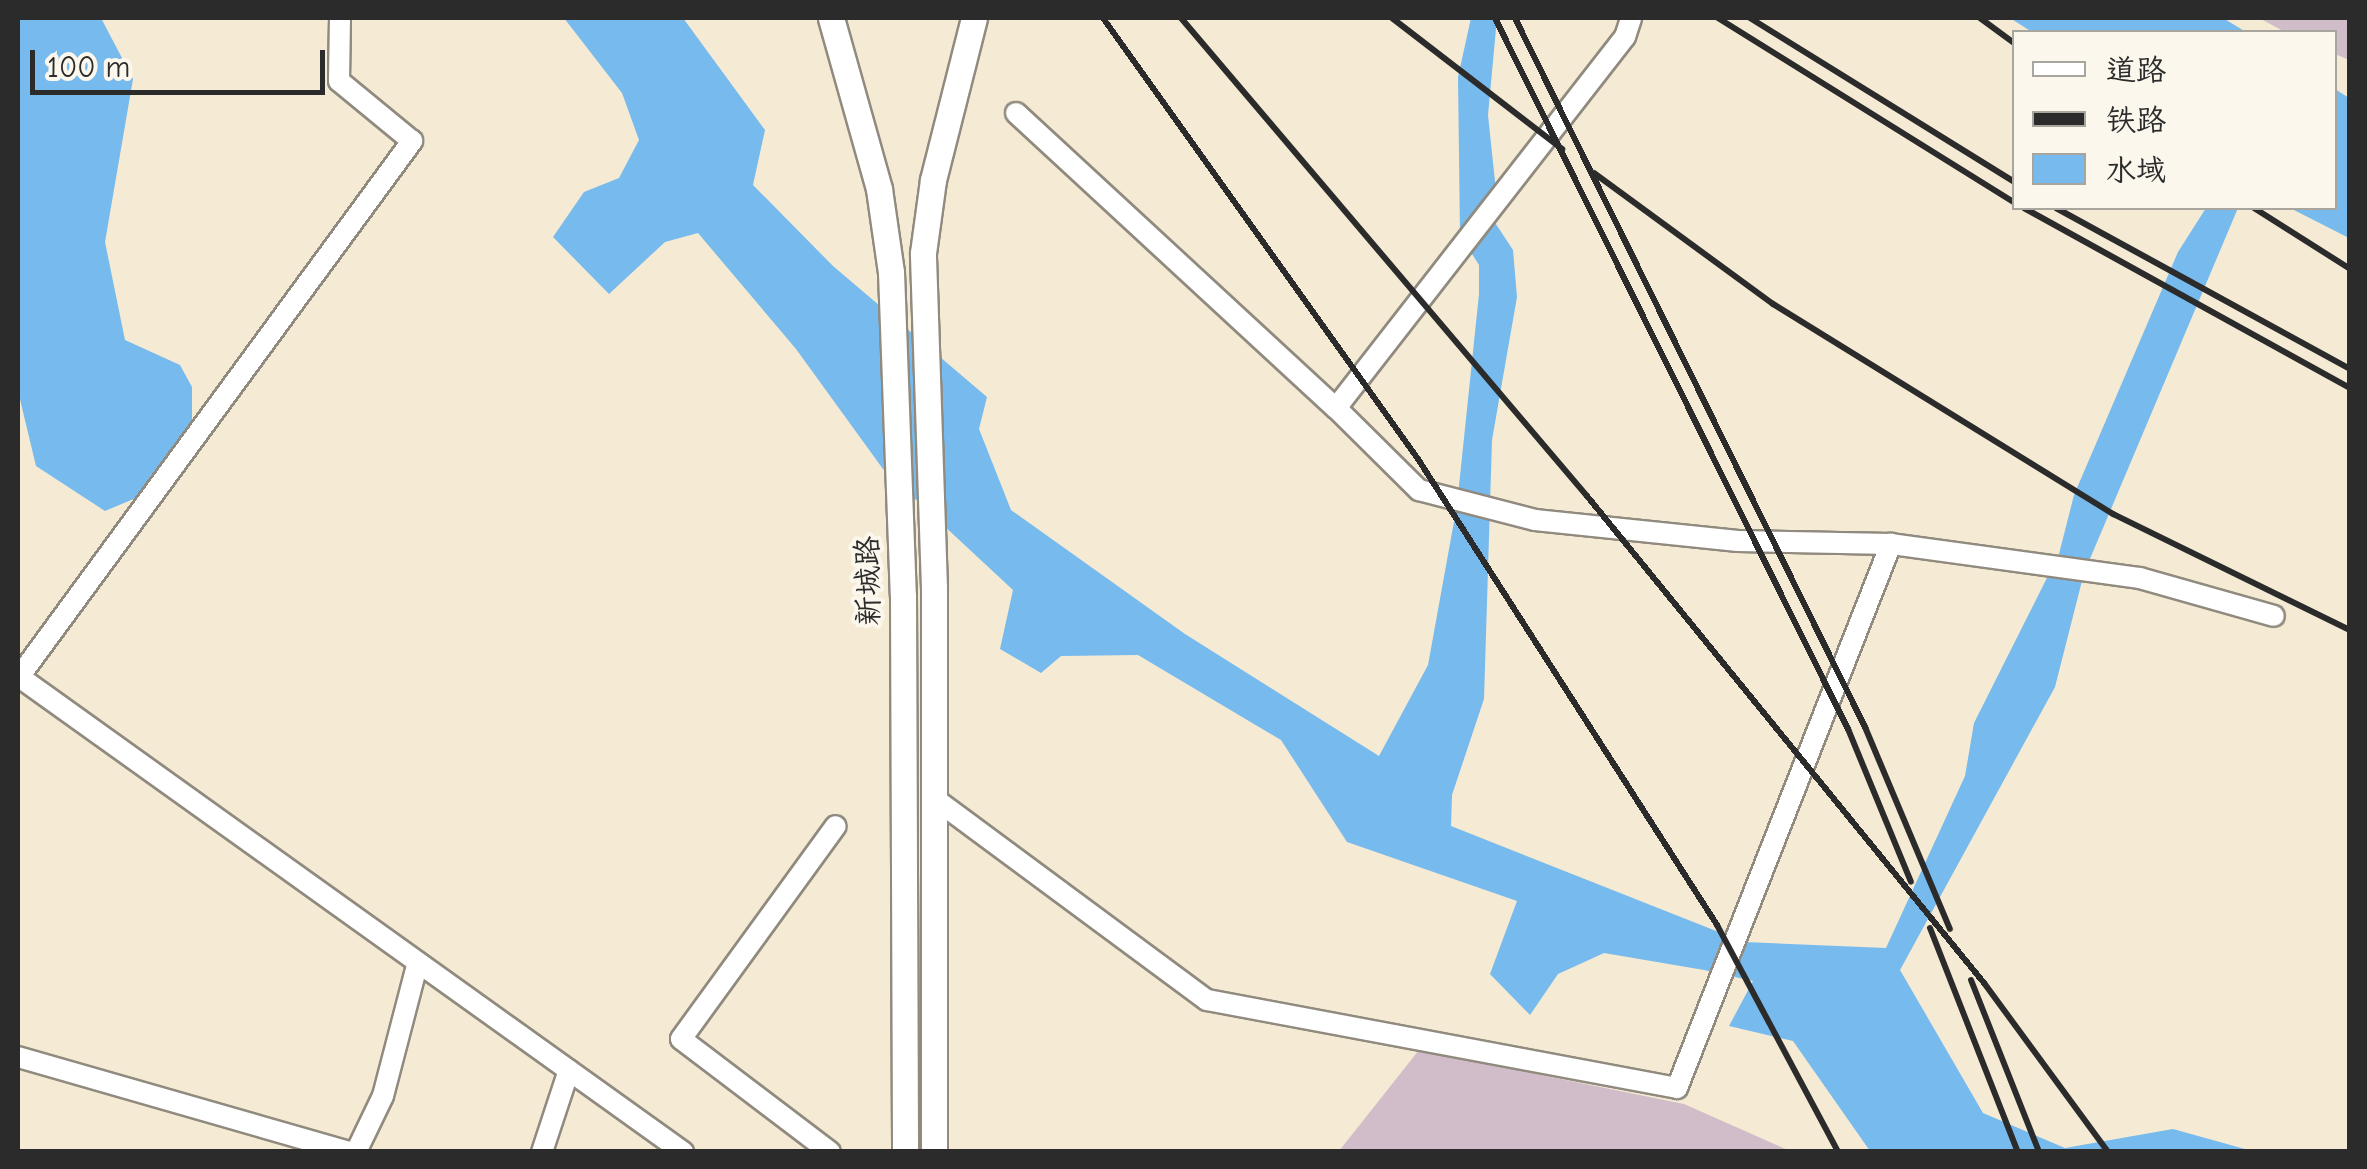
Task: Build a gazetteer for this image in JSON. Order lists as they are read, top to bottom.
{
  "streets": {
    "main road": ["新城路"]
  },
  "legend": ["道路", "铁路", "水域"],
  "scale_bar": "100 m"
}
